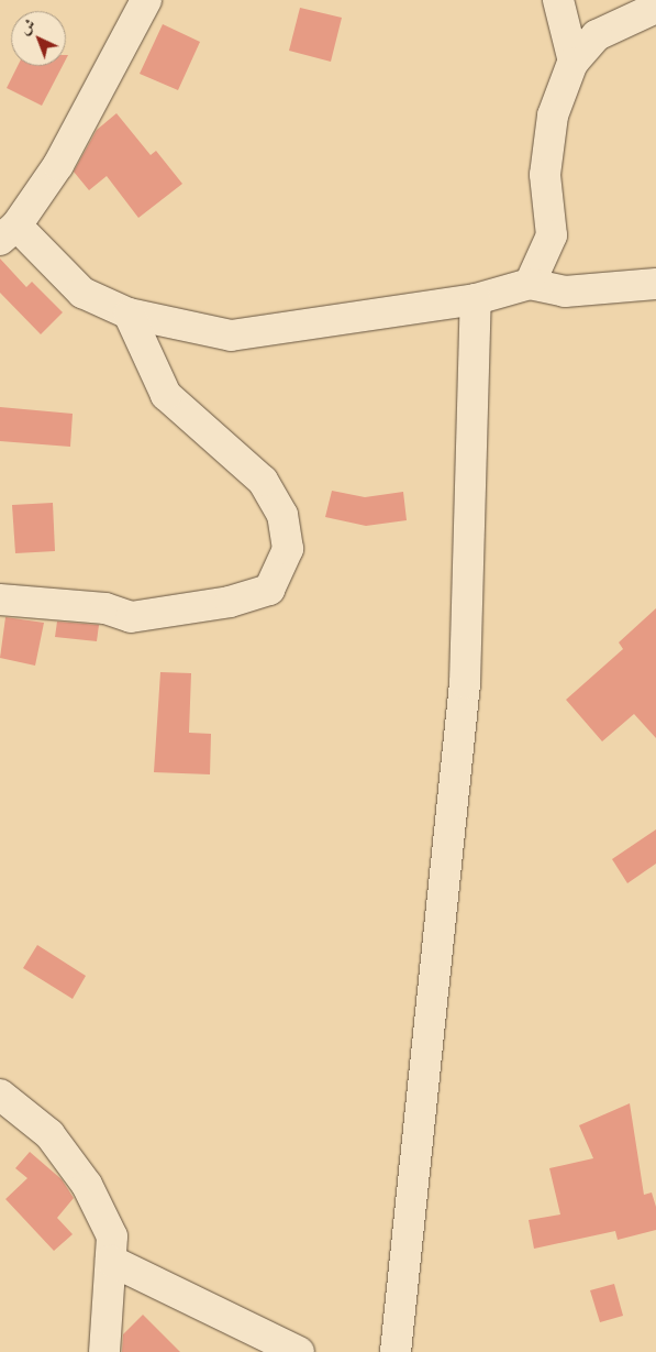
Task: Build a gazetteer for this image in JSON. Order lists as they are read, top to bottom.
{
  "north": "top left"
}
